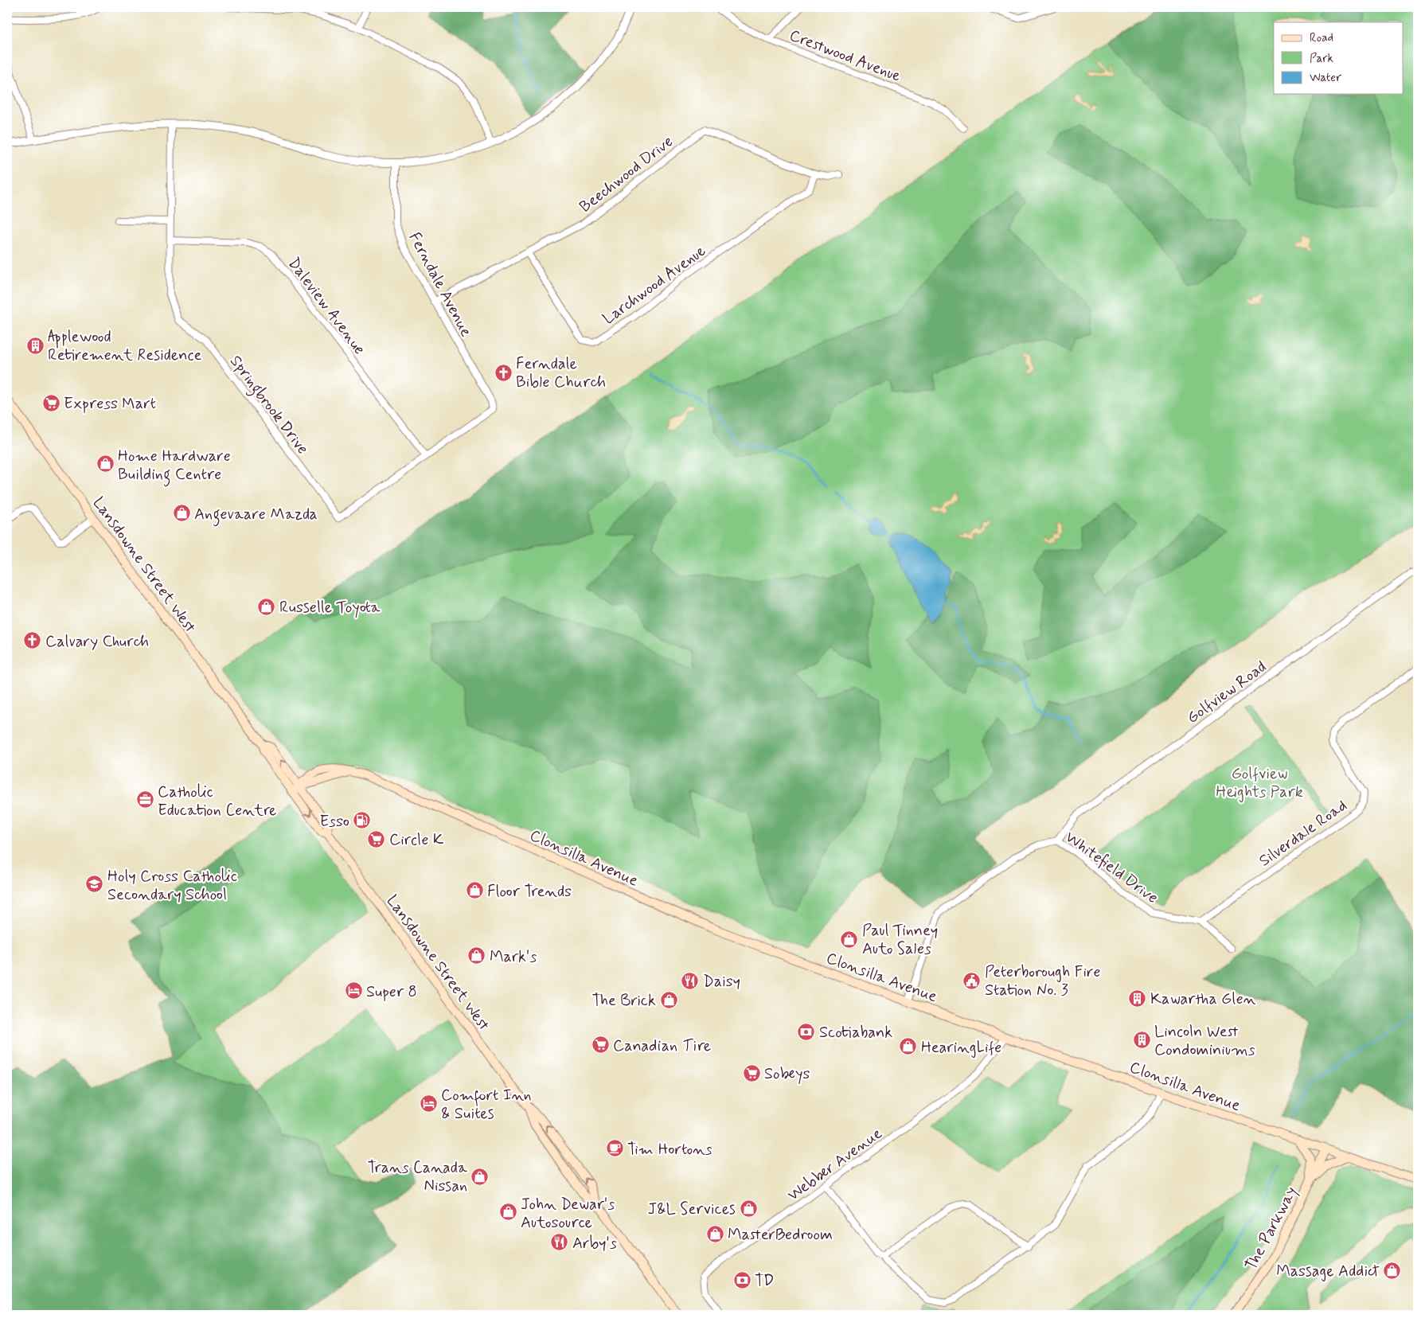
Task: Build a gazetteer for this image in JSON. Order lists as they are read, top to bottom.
{
  "streets": {
    "main road": ["Lansdowne Street West", "Clonsilla Avenue", "The Parkway"],
    "street": [
      "Crestwood Avenue",
      "Beechwood Drive",
      "Ferndale Avenue",
      "Larchwood Avenue",
      "Daleview Avenue",
      "Springbrook Drive",
      "Golfview Road",
      "Silverdale Road",
      "Whitefield Drive",
      "Webber Avenue"
    ]
  },
  "crossings": [
    ["Beechwood Drive", "Ferndale Avenue"],
    ["Beechwood Drive", "Larchwood Avenue"],
    ["Ferndale Avenue", "Springbrook Drive"],
    ["Daleview Avenue", "Springbrook Drive"],
    ["Lansdowne Street West", "Clonsilla Avenue"],
    ["Golfview Road", "Whitefield Drive"],
    ["Silverdale Road", "Whitefield Drive"],
    ["Clonsilla Avenue", "Whitefield Drive"],
    ["Clonsilla Avenue", "Webber Avenue"],
    ["Clonsilla Avenue", "The Parkway"]
  ],
  "parks": ["Golfview Heights Park"],
  "places": {
    "building": ["Applewood Retirement Residence", "Kawartha Glen", "Lincoln West Condominiums"],
    "church": ["Ferndale Bible Church", "Calvary Church"],
    "supermarket": [
      "Express Mart",
      "Circle K",
      "Canadian Tire",
      "Sobeys"
    ],
    "shop": [
      "Home Hardware Building Centre",
      "Angevaare Mazda",
      "Russelle Toyota",
      "Floor Trends",
      "Paul Tinney Auto Sales",
      "Mark's",
      "The Brick",
      "HearingLife",
      "Trans Canada Nissan",
      "J&L Services",
      "John Dewar's Autosource",
      "MasterBedroom",
      "Massage Addict"
    ],
    "office": ["Catholic Education Centre"],
    "fuel station": ["Esso"],
    "school or university": ["Holy Cross Catholic Secondary School"],
    "restaurant": ["Daisy", "Arby's"],
    "public building": ["Peterborough Fire Station No. 3"],
    "hotel": ["Super 8", "Comfort Inn & Suites"],
    "bank": ["Scotiabank", "TD"],
    "cafe": ["Tim Hortons"]
  },
  "legend": ["Road", "Park", "Water"]
}
